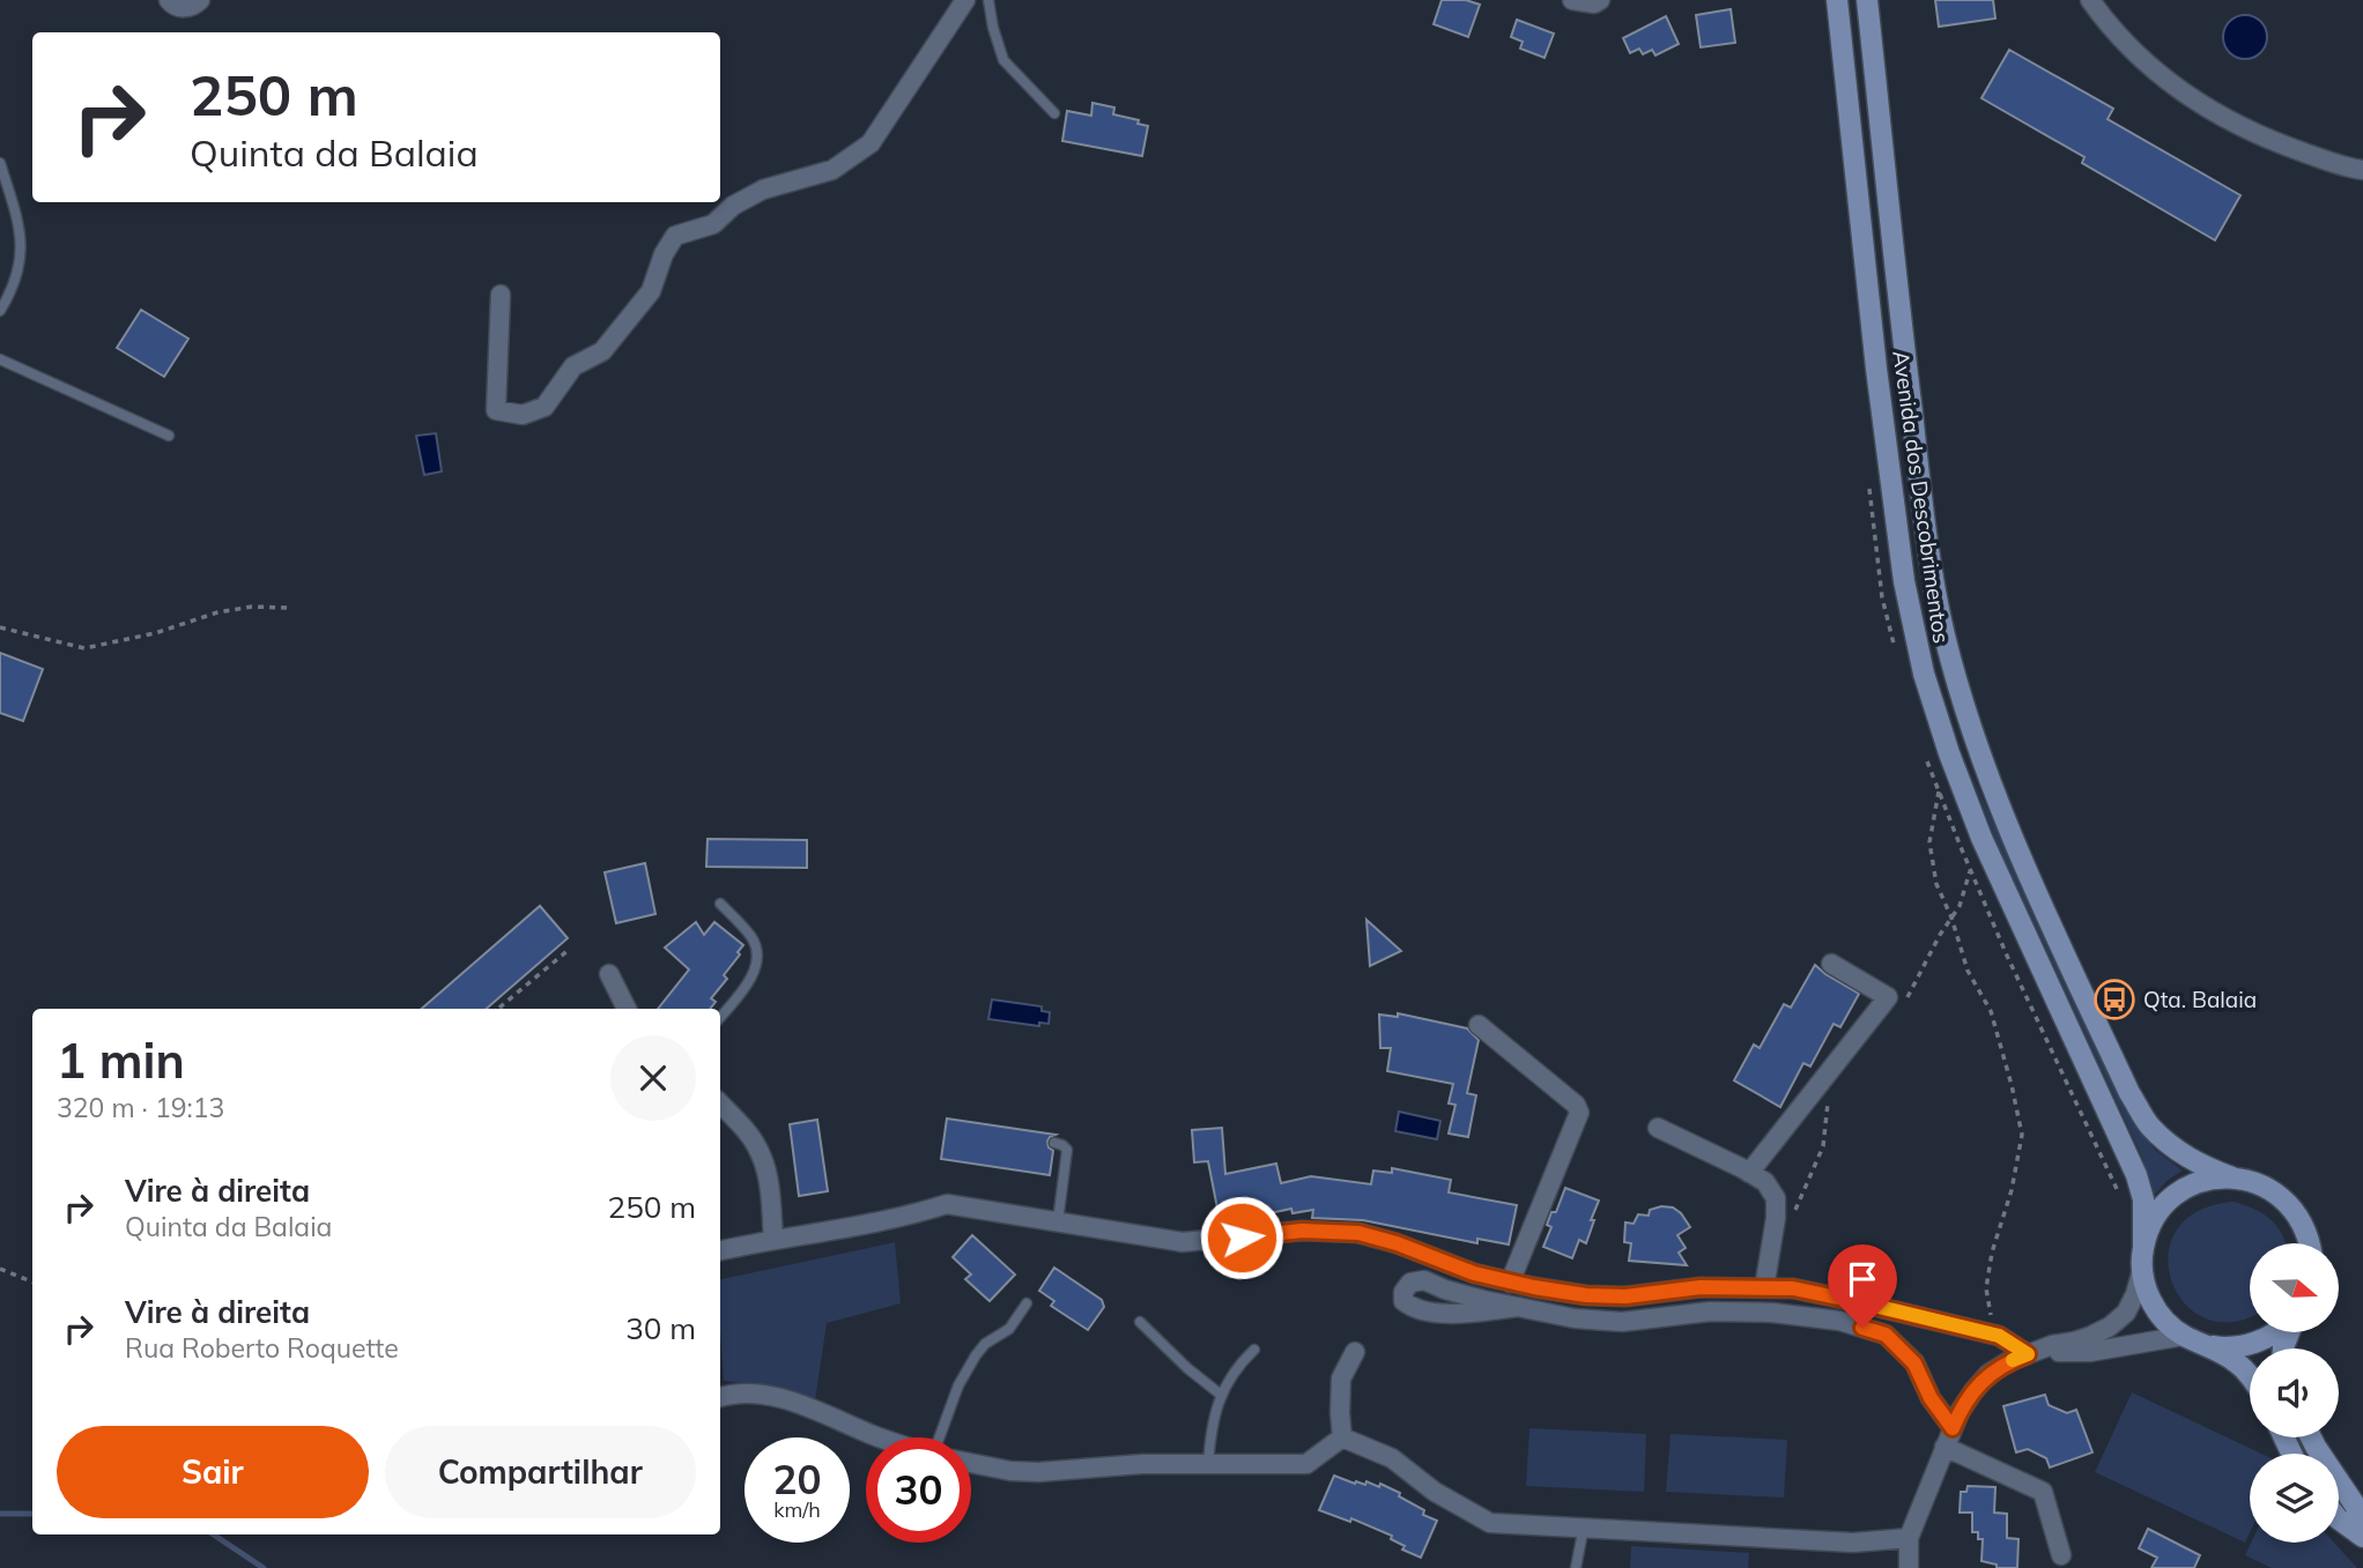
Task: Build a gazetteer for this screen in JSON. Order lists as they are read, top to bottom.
{
  "streets": {
    "street": ["Avenida dos Descobrimentos"]
  },
  "places": {
    "bus stop": ["Qta. Balaia"]
  },
  "north": "right",
  "page": {
    "turn": ["250 m", "Quinta da Balaia"],
    "heading": ["1 min", "320 m · 19:13"],
    "list": [
      {
        "name": "Vire à direita",
        "note": "Quinta da Balaia",
        "value": "250 m"
      },
      {
        "name": "Vire à direita",
        "note": "Rua Roberto Roquette",
        "value": "30 m"
      }
    ],
    "buttons": ["Sair", "Compartilhar"],
    "speed": "20 km/h",
    "limit": "30"
  }
}
